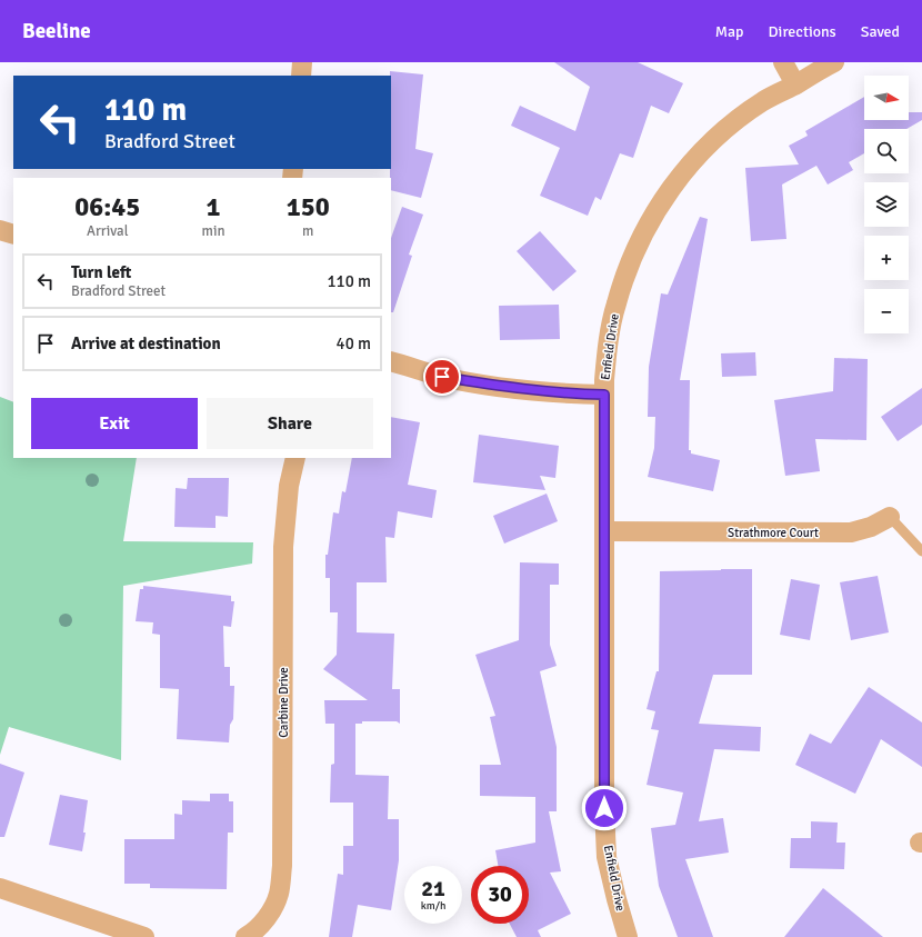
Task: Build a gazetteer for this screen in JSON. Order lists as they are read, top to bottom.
{
  "streets": {
    "street": ["Enfield Drive", "Strathmore Court", "Carbine Drive"]
  },
  "crossings": [
    ["Enfield Drive", "Strathmore Court"]
  ],
  "north": "right",
  "page": {
    "header": "Beeline",
    "nav": ["Map", "Directions", "Saved"],
    "map_buttons": ["+", "−"],
    "turn": ["110 m", "Bradford Street"],
    "eta": [
      "06:45",
      "Arrival",
      "1",
      "min",
      "150",
      "m"
    ],
    "list": [
      {
        "name": "Turn left",
        "note": "Bradford Street",
        "value": "110 m"
      },
      {
        "name": "Arrive at destination",
        "value": "40 m"
      }
    ],
    "buttons": ["Exit", "Share"],
    "speed": "21 km/h",
    "limit": "30"
  }
}
